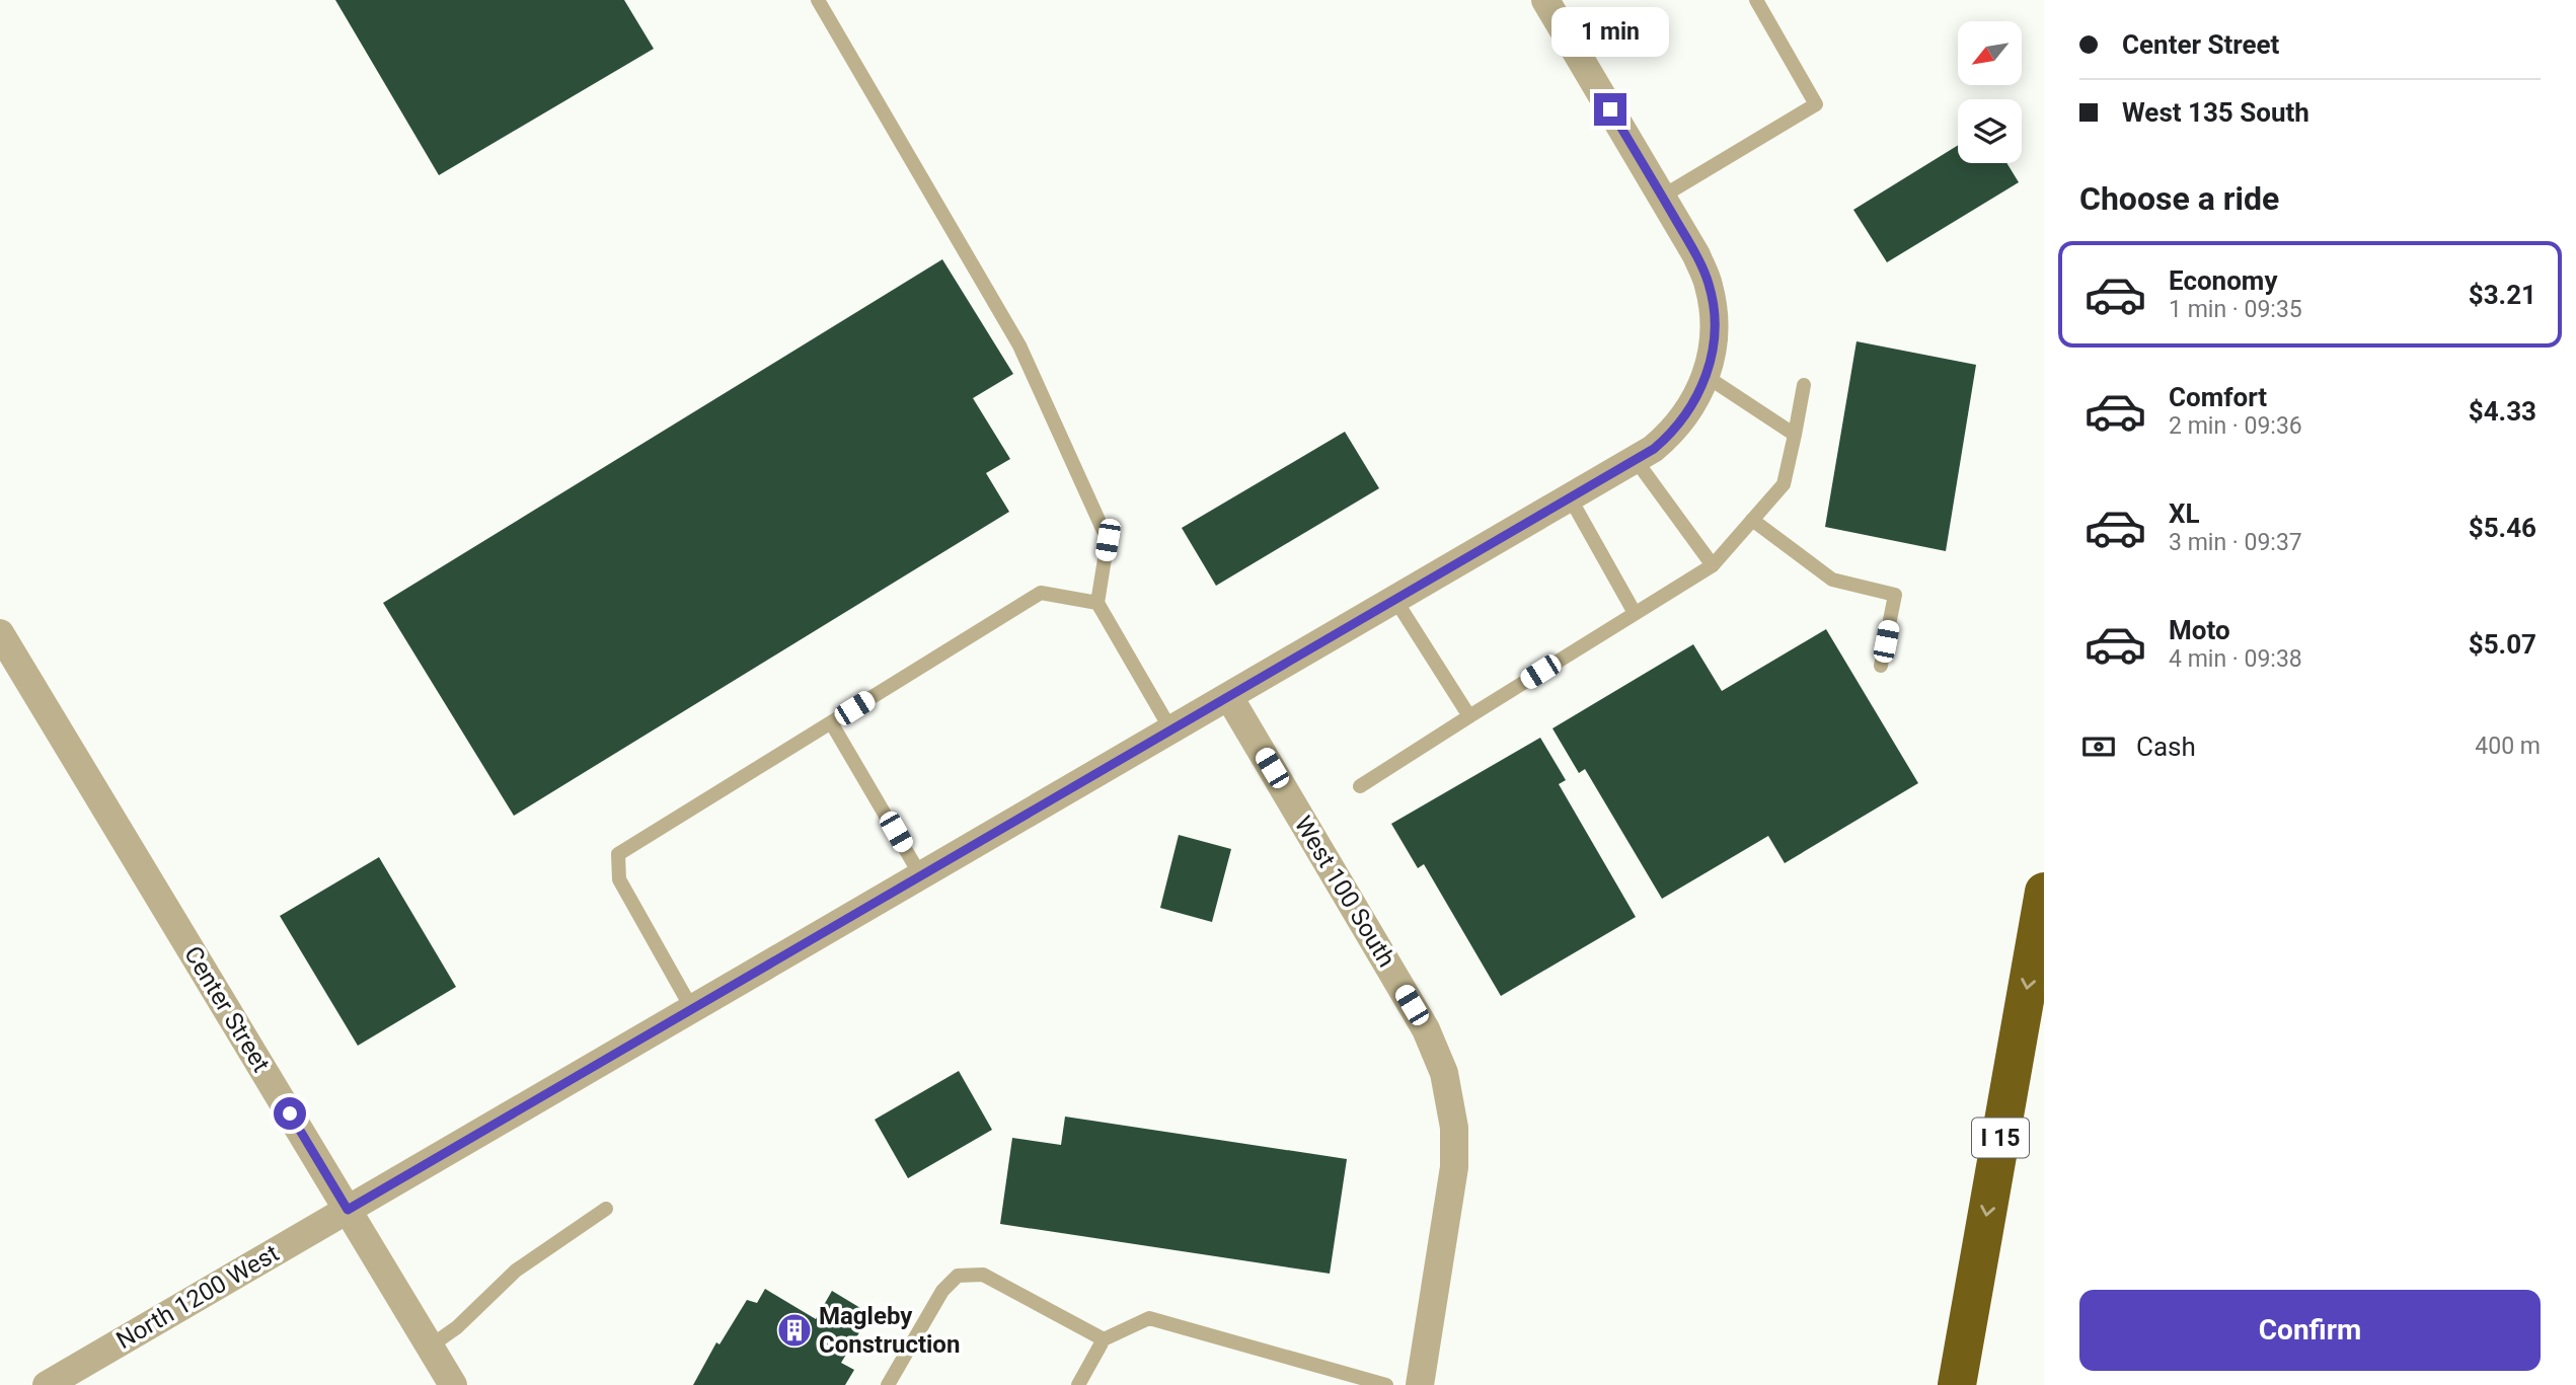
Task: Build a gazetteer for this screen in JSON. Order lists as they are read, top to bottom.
{
  "streets": {
    "highway": ["I 15"],
    "street": ["West 100 South", "Center Street", "North 1200 West"]
  },
  "crossings": [
    ["West 100 South", "North 1200 West"],
    ["Center Street", "North 1200 West"]
  ],
  "places": {
    "building": ["Magleby Construction"]
  },
  "north": "bottom left",
  "page": {
    "banner": ["Center Street", "West 135 South"],
    "bubble": "1 min",
    "heading": "Choose a ride",
    "list": [
      {
        "name": "Economy",
        "note": "1 min · 09:35",
        "value": "$3.21"
      },
      {
        "name": "Comfort",
        "note": "2 min · 09:36",
        "value": "$4.33"
      },
      {
        "name": "XL",
        "note": "3 min · 09:37",
        "value": "$5.46"
      },
      {
        "name": "Moto",
        "note": "4 min · 09:38",
        "value": "$5.07"
      }
    ],
    "pay": ["Cash", "400 m"],
    "buttons": "Confirm"
  }
}
